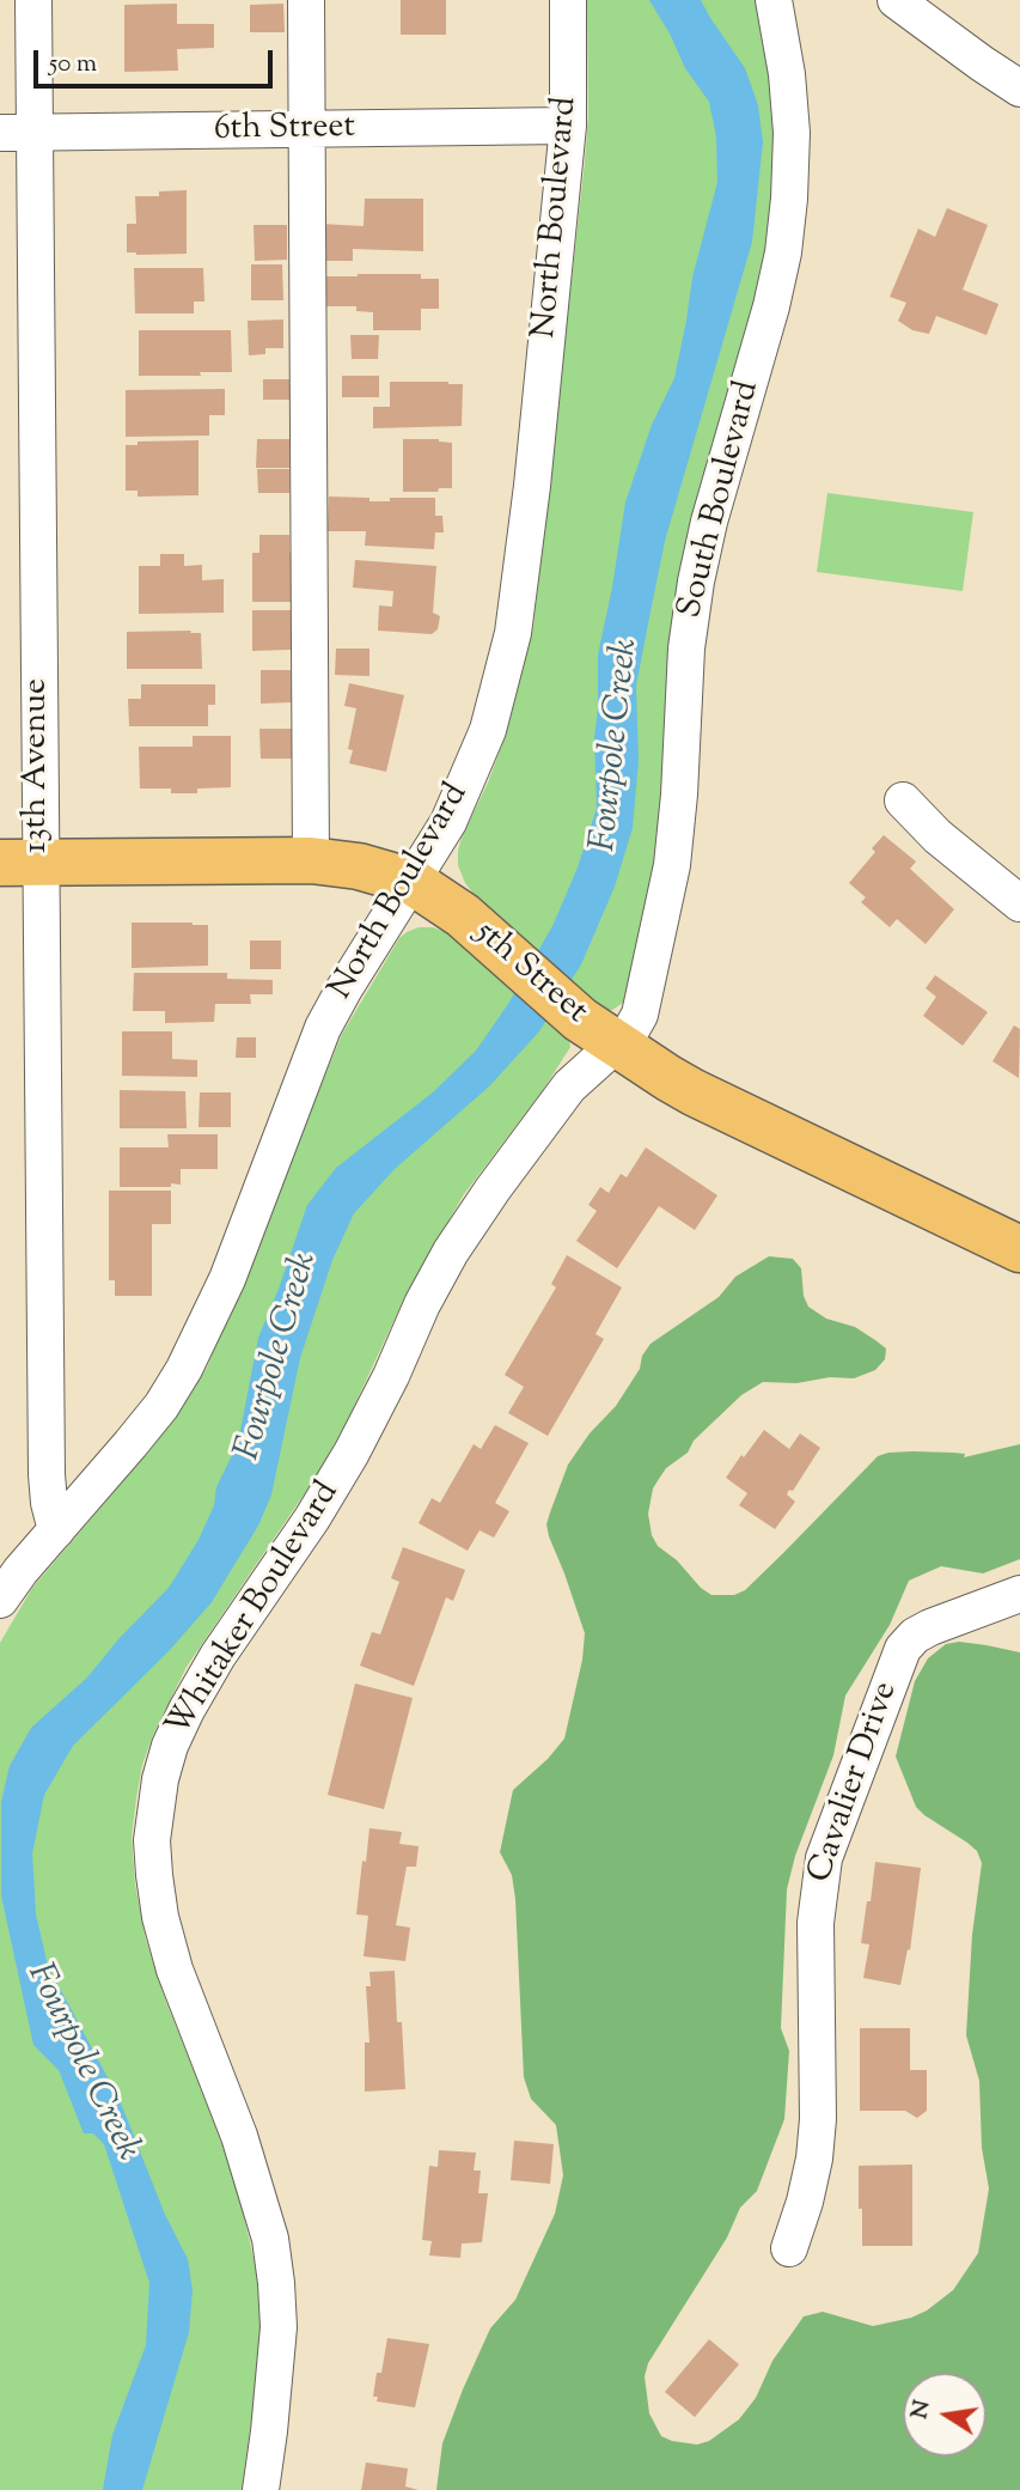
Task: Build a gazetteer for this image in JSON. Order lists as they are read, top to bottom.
{
  "streets": {
    "main road": ["5th Street"],
    "street": [
      "6th Street",
      "North Boulevard",
      "South Boulevard",
      "13th Avenue",
      "Whitaker Boulevard",
      "Cavalier Drive"
    ]
  },
  "crossings": [
    ["6th Street", "North Boulevard"],
    ["6th Street", "13th Avenue"],
    ["North Boulevard", "13th Avenue"],
    ["North Boulevard", "5th Street"],
    ["South Boulevard", "5th Street"],
    ["South Boulevard", "Whitaker Boulevard"],
    ["13th Avenue", "5th Street"],
    ["5th Street", "Whitaker Boulevard"]
  ],
  "water": ["Fourpole Creek"],
  "scale_bar": "50 m",
  "north": "left"
}
